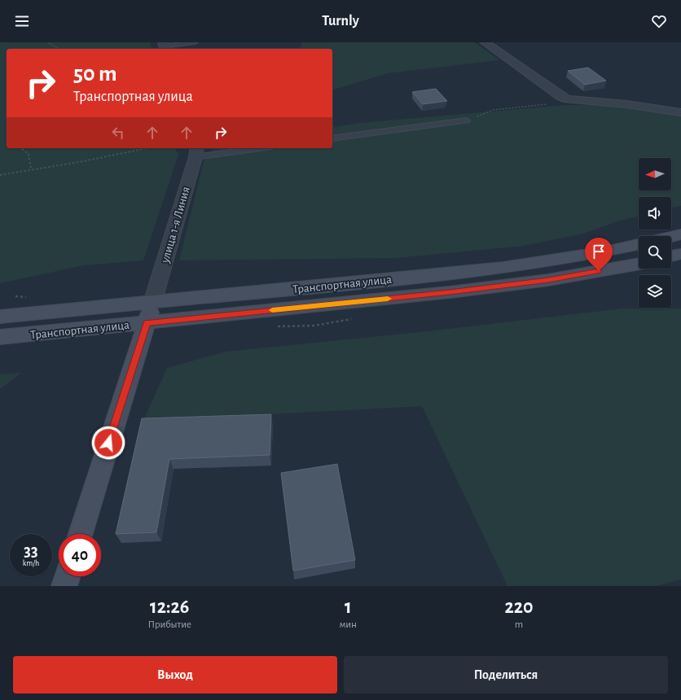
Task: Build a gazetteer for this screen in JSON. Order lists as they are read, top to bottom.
{
  "streets": {
    "street": ["улица 1-я Линия", "Транспортная улица"]
  },
  "crossings": [
    ["улица 1-я Линия", "Транспортная улица"]
  ],
  "north": "left",
  "page": {
    "header": "Turnly",
    "turn": ["50 m", "Транспортная улица"],
    "speed": "33 km/h",
    "limit": "40",
    "eta": [
      "12:26",
      "Прибытие",
      "1",
      "мин",
      "220",
      "m"
    ],
    "buttons": ["Выход", "Поделиться"]
  }
}
